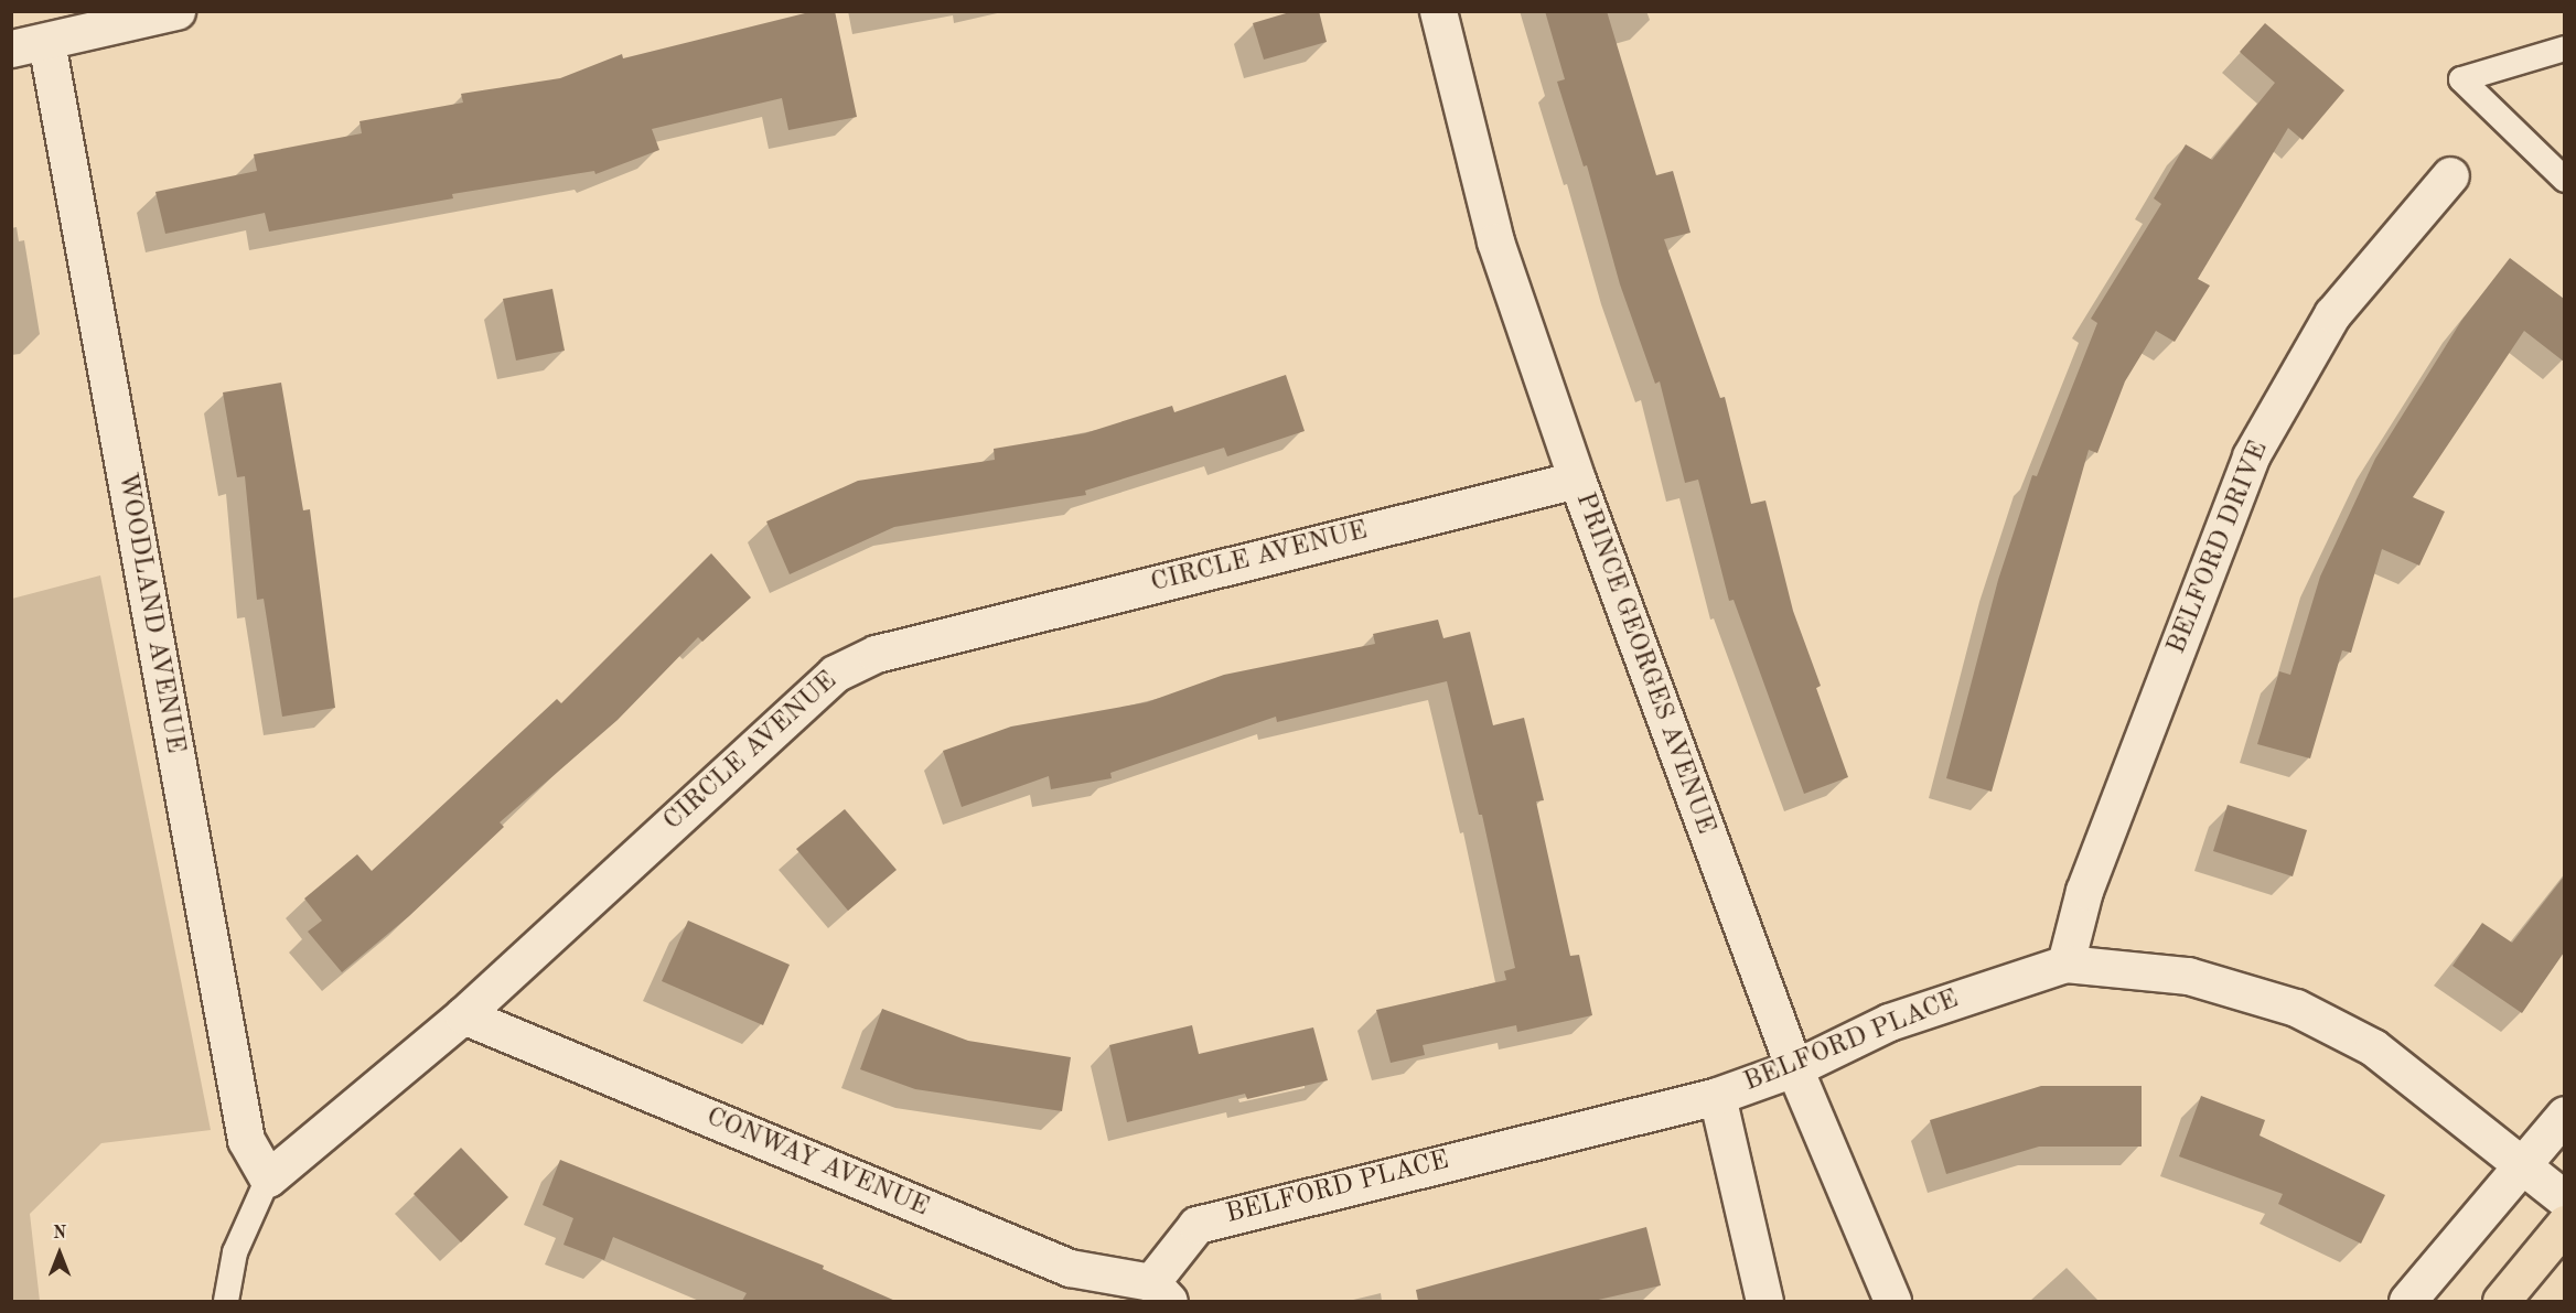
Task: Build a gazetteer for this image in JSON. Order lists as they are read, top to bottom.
{
  "streets": {
    "street": [
      "BELFORD DRIVE",
      "CIRCLE AVENUE",
      "WOODLAND AVENUE",
      "PRINCE GEORGES AVENUE",
      "BELFORD PLACE",
      "CONWAY AVENUE"
    ]
  },
  "crossings": [
    ["BELFORD DRIVE", "BELFORD PLACE"],
    ["CIRCLE AVENUE", "WOODLAND AVENUE"],
    ["CIRCLE AVENUE", "PRINCE GEORGES AVENUE"],
    ["CIRCLE AVENUE", "CONWAY AVENUE"],
    ["PRINCE GEORGES AVENUE", "BELFORD PLACE"],
    ["BELFORD PLACE", "CONWAY AVENUE"]
  ],
  "north": "top"
}
